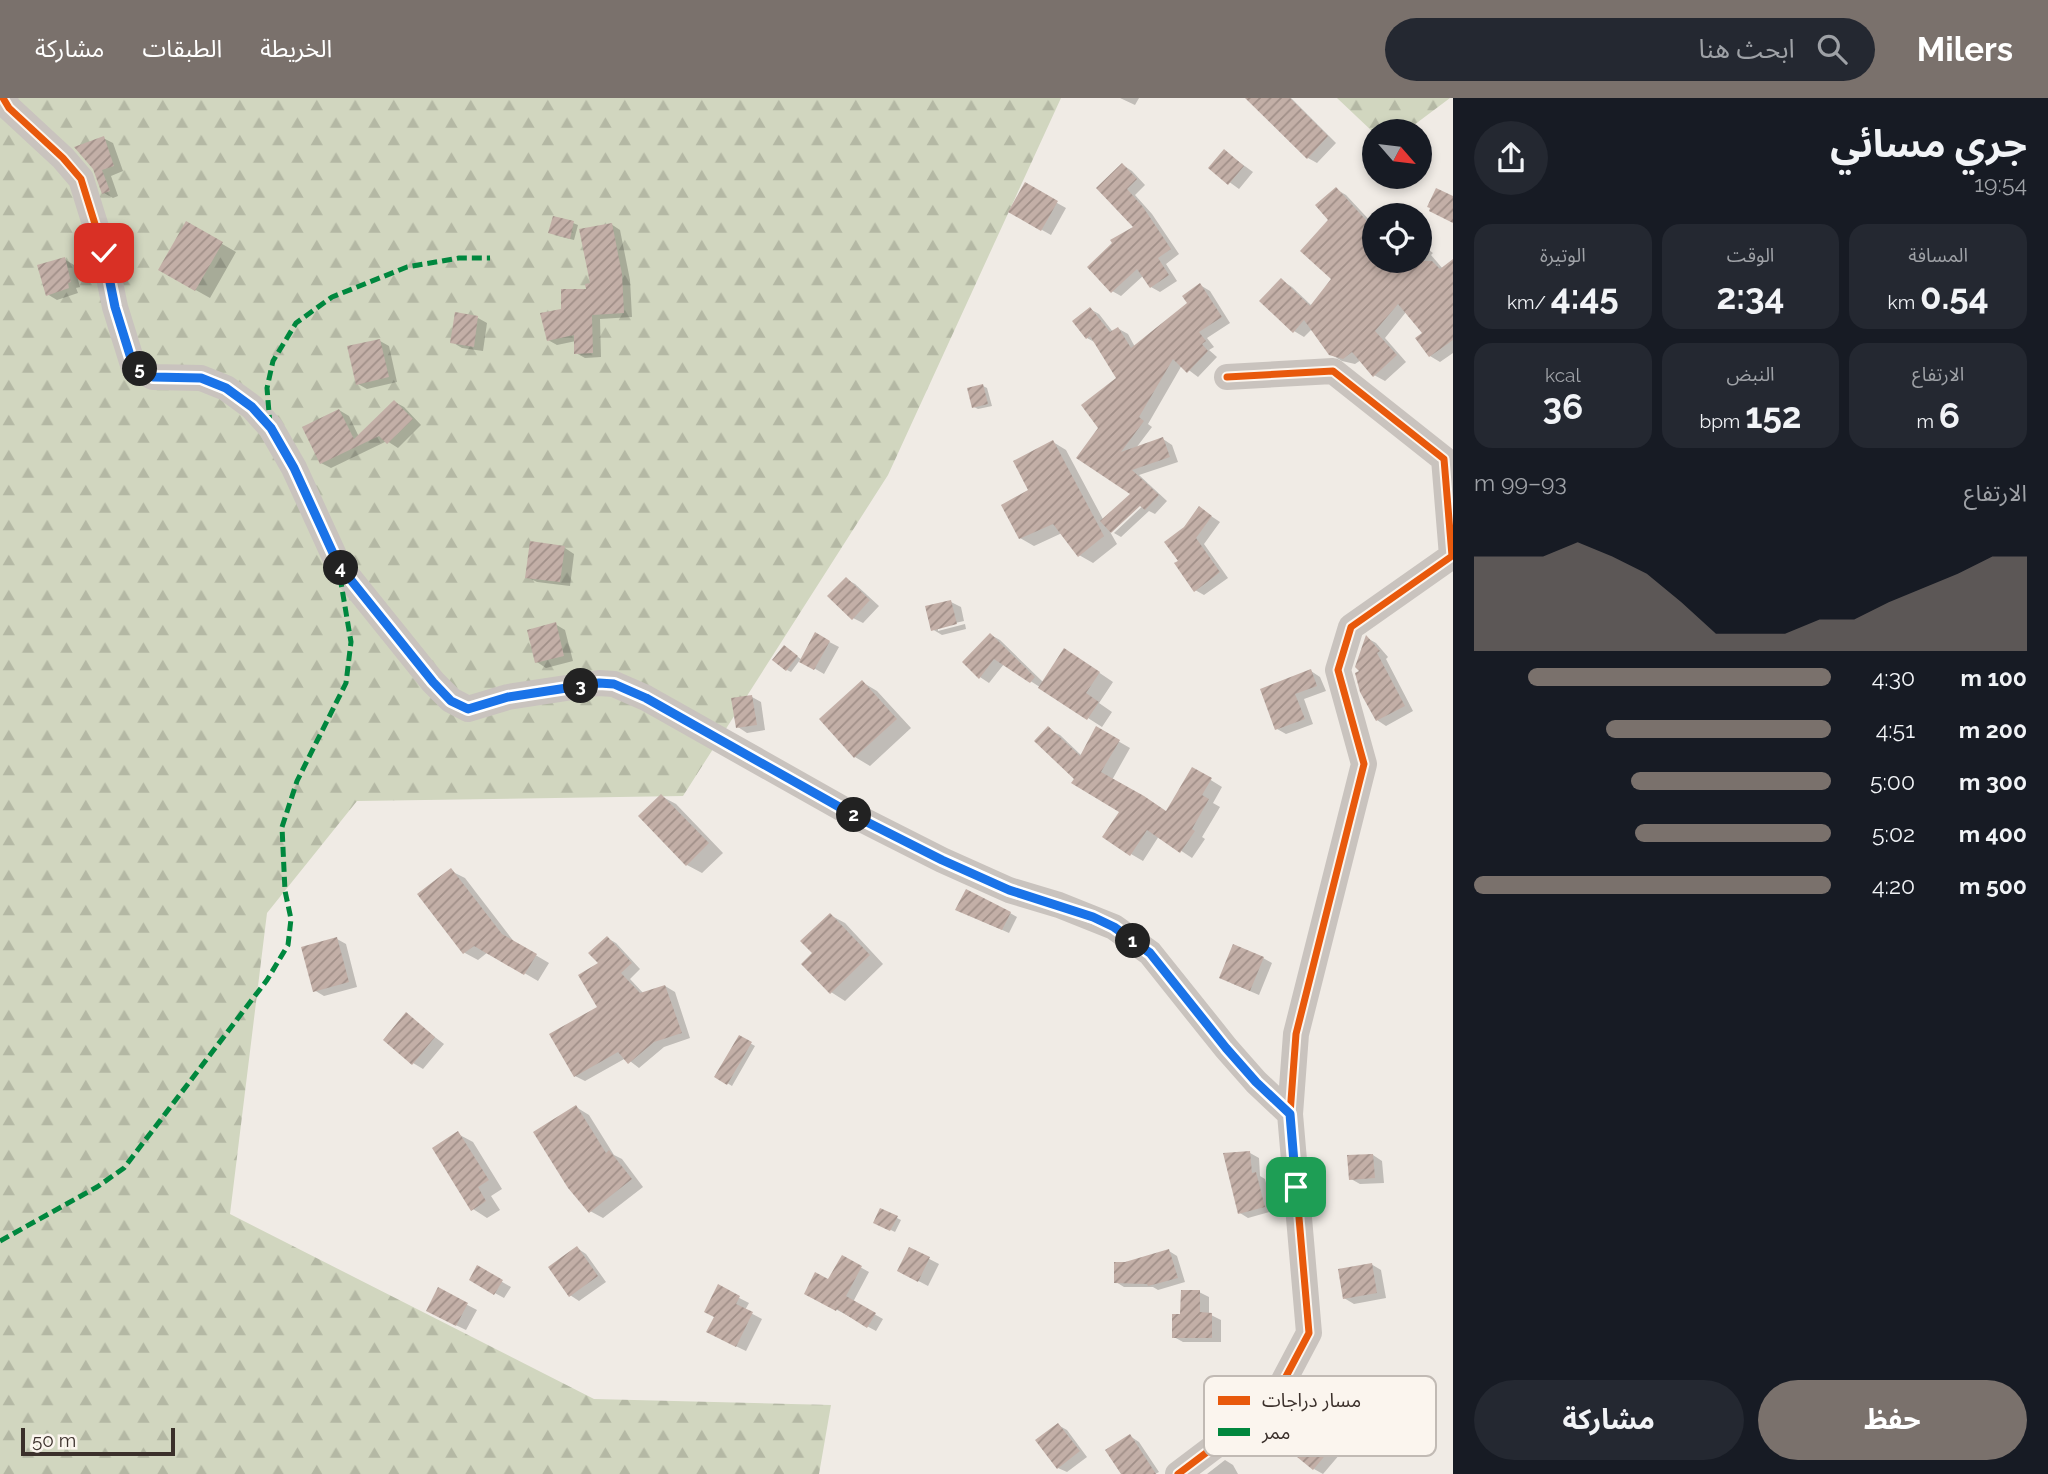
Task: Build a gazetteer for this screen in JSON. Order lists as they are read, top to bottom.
{
  "legend": ["مسار دراجات", "ممر"],
  "scale_bar": "50 m",
  "north": "bottom right",
  "page": {
    "header": "Milers",
    "search": "ابحث هنا",
    "nav": ["الخريطة", "الطبقات", "مشاركة"],
    "heading": ["جري مسائي", "19:54"],
    "stats": [
      ["المسافة", "0.54 km"],
      ["الوقت", "2:34"],
      ["الوتيرة", "4:45 /km"],
      ["الارتفاع", "6 m"],
      ["النبض", "152 bpm"],
      ["kcal", "36"]
    ],
    "pins": [
      "5",
      "4",
      "3",
      "2",
      "1"
    ],
    "chart": ["الارتفاع", "93–99 m"],
    "list": [
      {
        "name": "100 m",
        "note": "4:30"
      },
      {
        "name": "200 m",
        "note": "4:51"
      },
      {
        "name": "300 m",
        "note": "5:00"
      },
      {
        "name": "400 m",
        "note": "5:02"
      },
      {
        "name": "500 m",
        "note": "4:20"
      }
    ],
    "buttons": ["حفظ", "مشاركة"],
    "scale": "50 m"
  }
}
